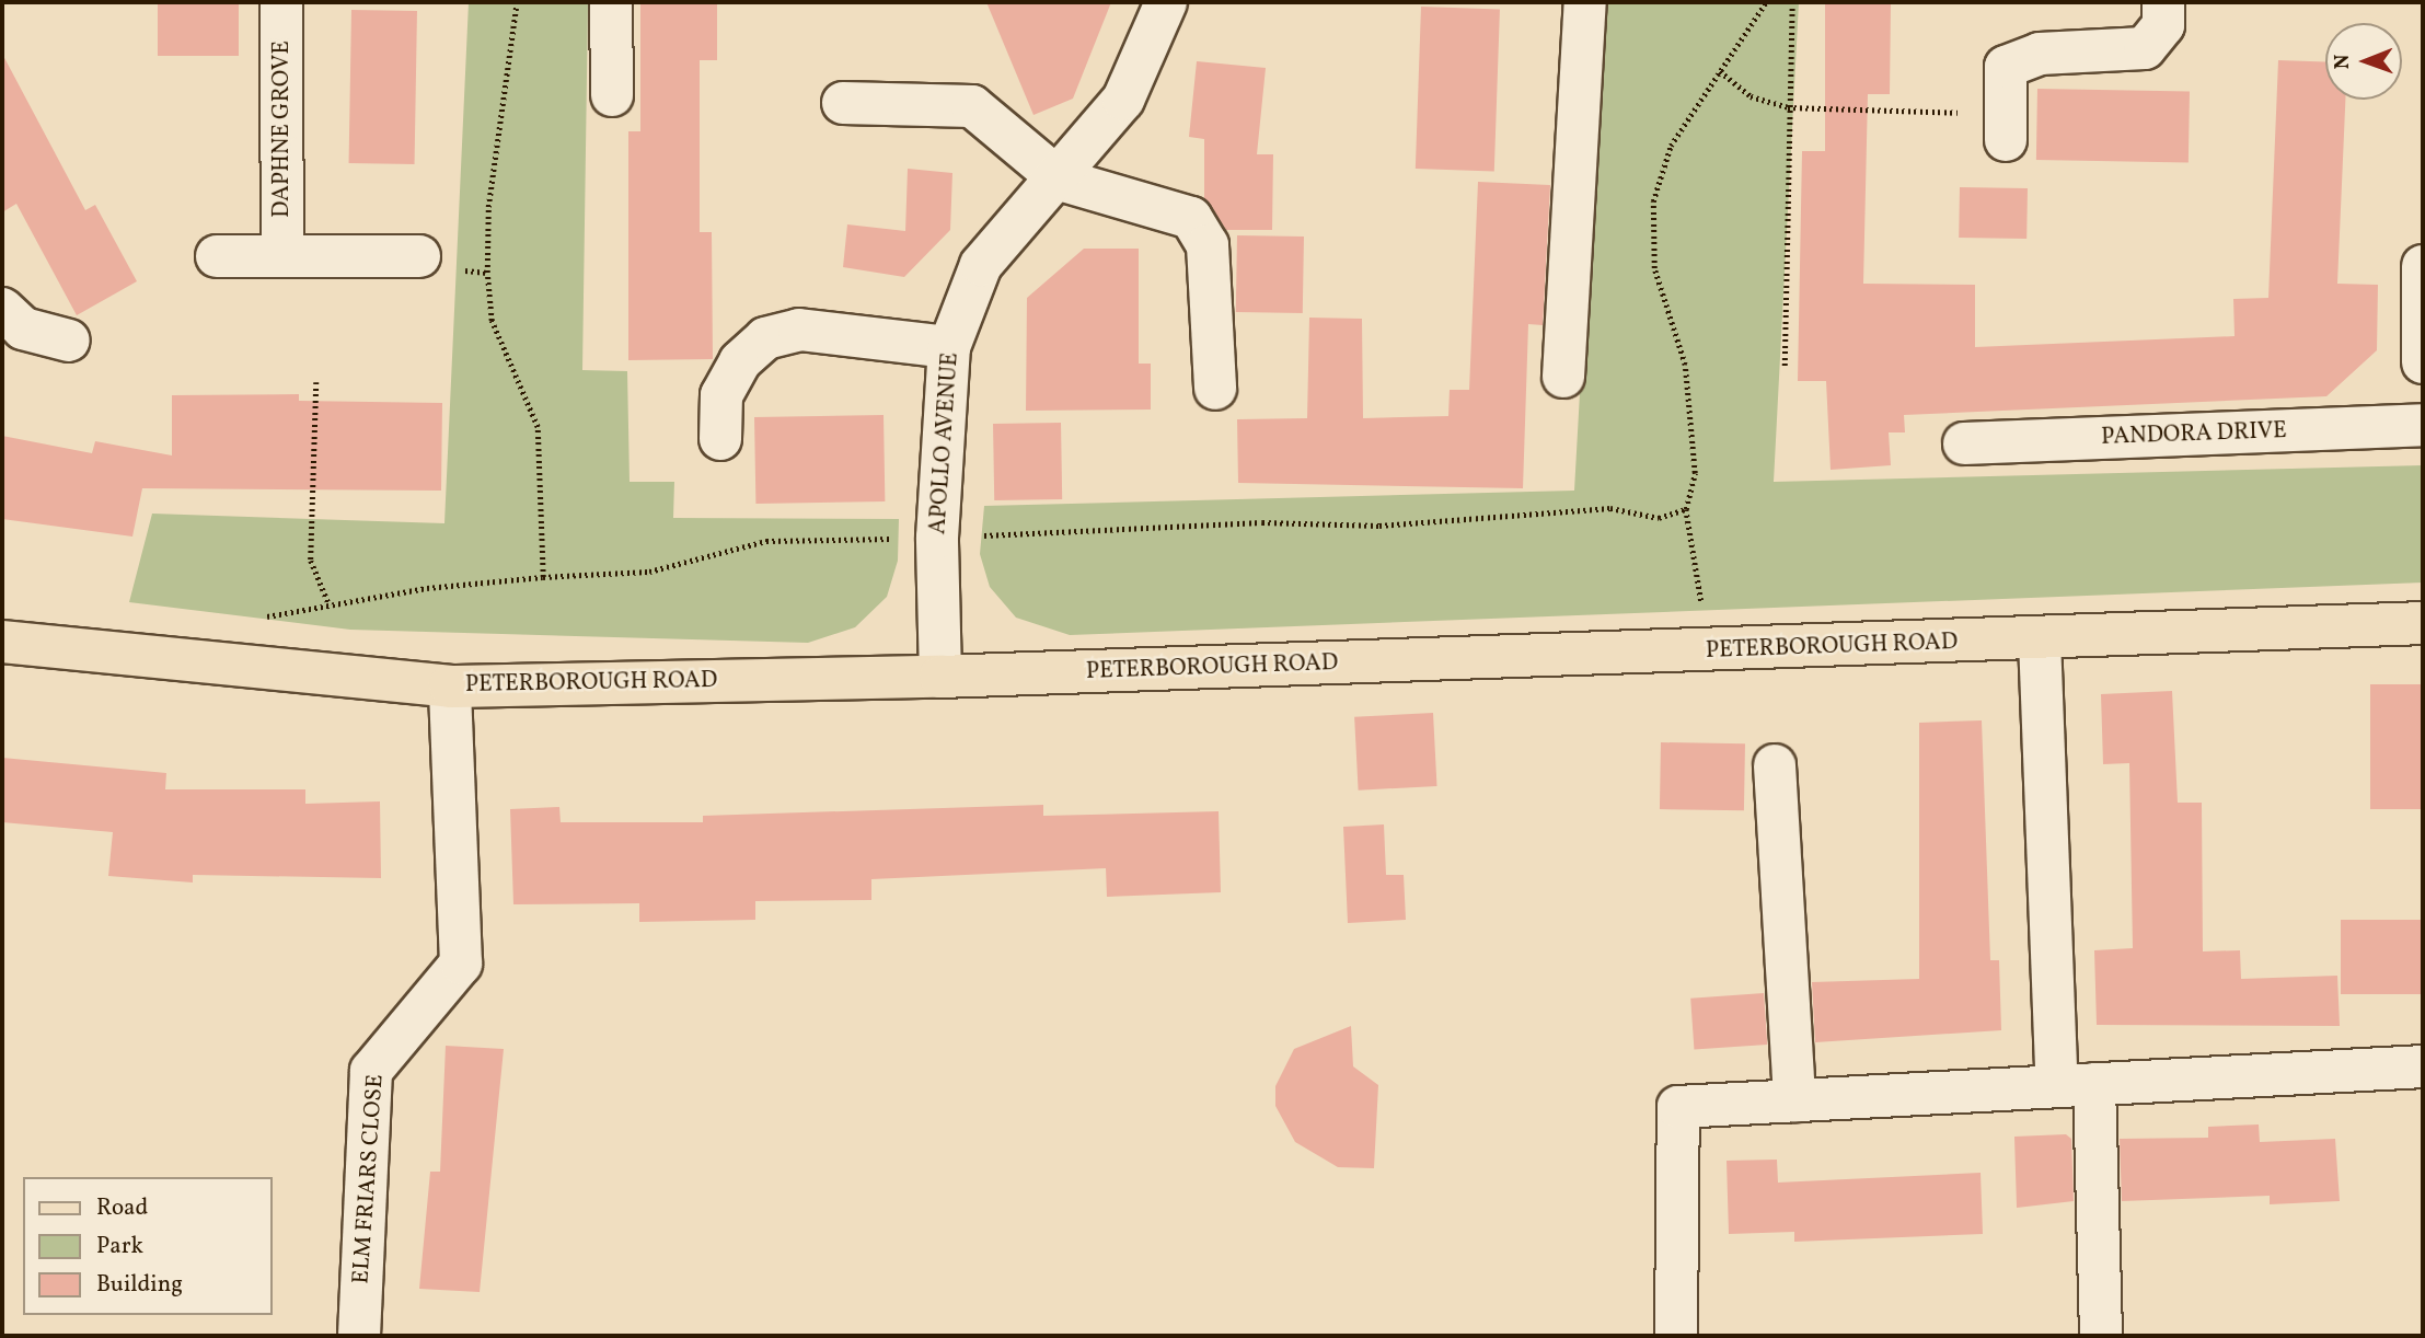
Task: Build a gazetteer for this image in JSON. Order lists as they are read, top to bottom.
{
  "streets": {
    "main road": ["PETERBOROUGH ROAD"],
    "street": [
      "DAPHNE GROVE",
      "PANDORA DRIVE",
      "APOLLO AVENUE",
      "ELM FRIARS CLOSE"
    ]
  },
  "crossings": [
    ["APOLLO AVENUE", "PETERBOROUGH ROAD"],
    ["PETERBOROUGH ROAD", "ELM FRIARS CLOSE"]
  ],
  "legend": ["Road", "Park", "Building"],
  "north": "left"
}
